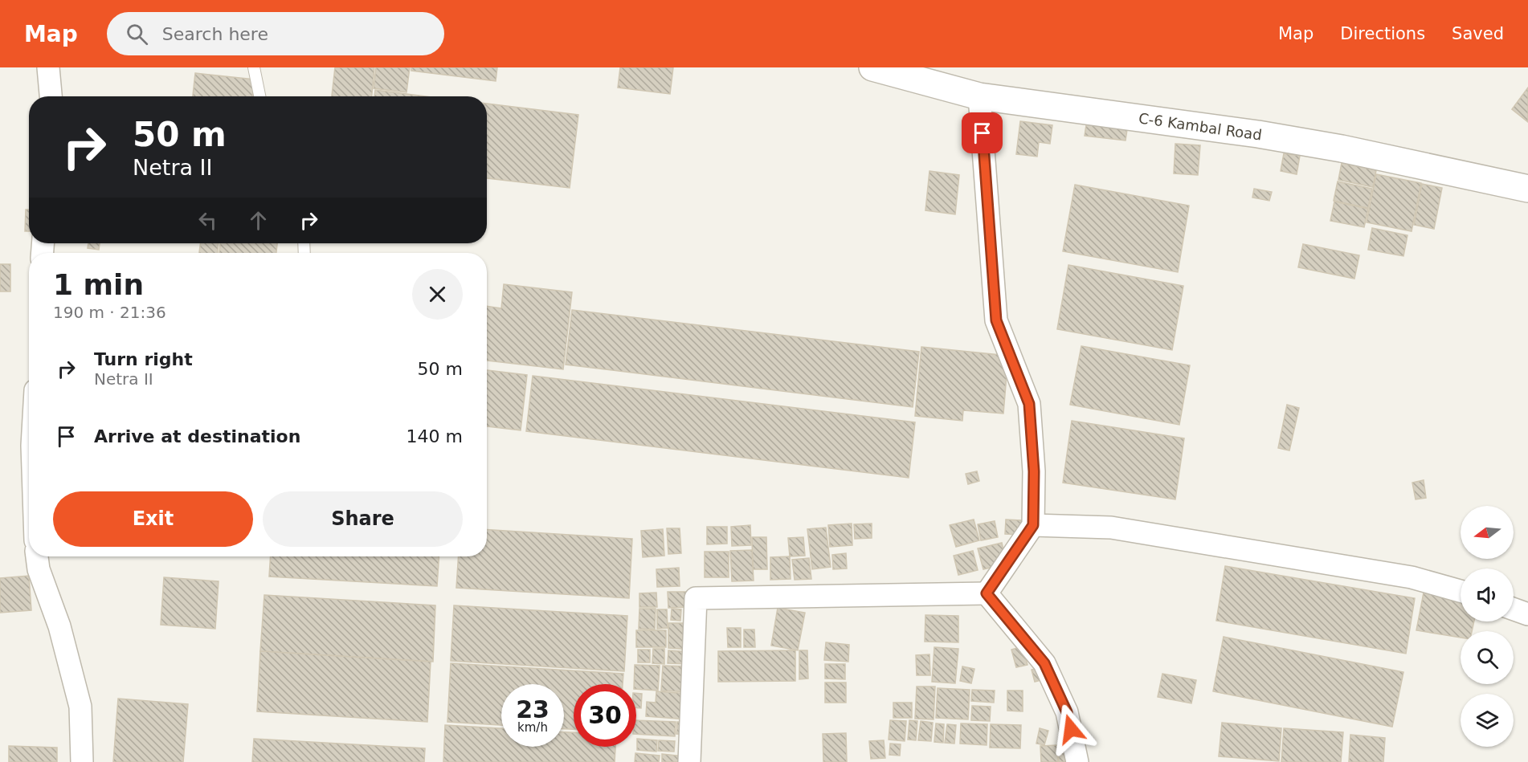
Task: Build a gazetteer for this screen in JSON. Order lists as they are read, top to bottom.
{
  "streets": {
    "street": ["C-6 Kambal Road"]
  },
  "north": "left",
  "page": {
    "header": "Map",
    "search": "Search here",
    "nav": ["Map", "Directions", "Saved"],
    "turn": ["50 m", "Netra II"],
    "heading": ["1 min", "190 m · 21:36"],
    "list": [
      {
        "name": "Turn right",
        "note": "Netra II",
        "value": "50 m"
      },
      {
        "name": "Arrive at destination",
        "value": "140 m"
      }
    ],
    "buttons": ["Exit", "Share"],
    "speed": "23 km/h",
    "limit": "30"
  }
}
